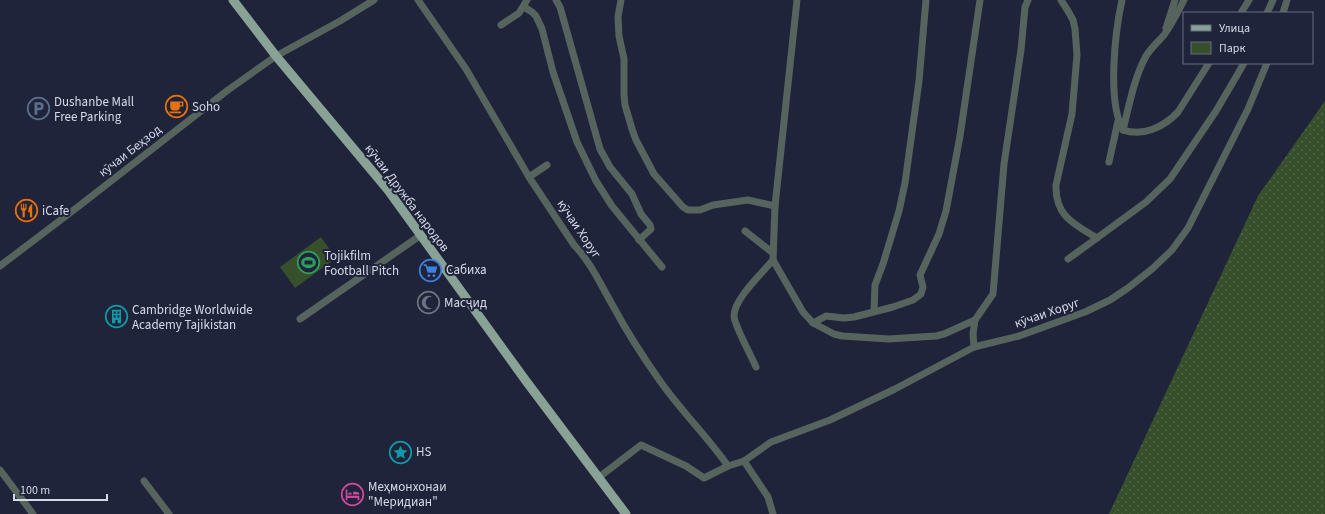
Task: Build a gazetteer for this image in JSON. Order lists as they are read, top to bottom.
{
  "streets": {
    "main road": ["кӯчаи Дружба народов"],
    "street": ["кӯчаи Беҳзод", "кӯчаи Хоруг"]
  },
  "crossings": [
    ["кӯчаи Беҳзод", "кӯчаи Дружба народов"],
    ["кӯчаи Дружба народов", "кӯчаи Хоруг"]
  ],
  "places": {
    "cafe": ["Soho"],
    "parking": ["Dushanbe Mall Free Parking"],
    "restaurant": ["iCafe"],
    "sports": ["Tojikfilm Football Pitch"],
    "supermarket": ["Сабиха"],
    "mosque": ["Масҷид"],
    "building": ["Cambridge Worldwide Academy Tajikistan"],
    "place": ["HS"],
    "hotel": ["Меҳмонхонаи \"Меридиан\""]
  },
  "legend": ["Улица", "Парк"],
  "scale_bar": "100 m"
}
